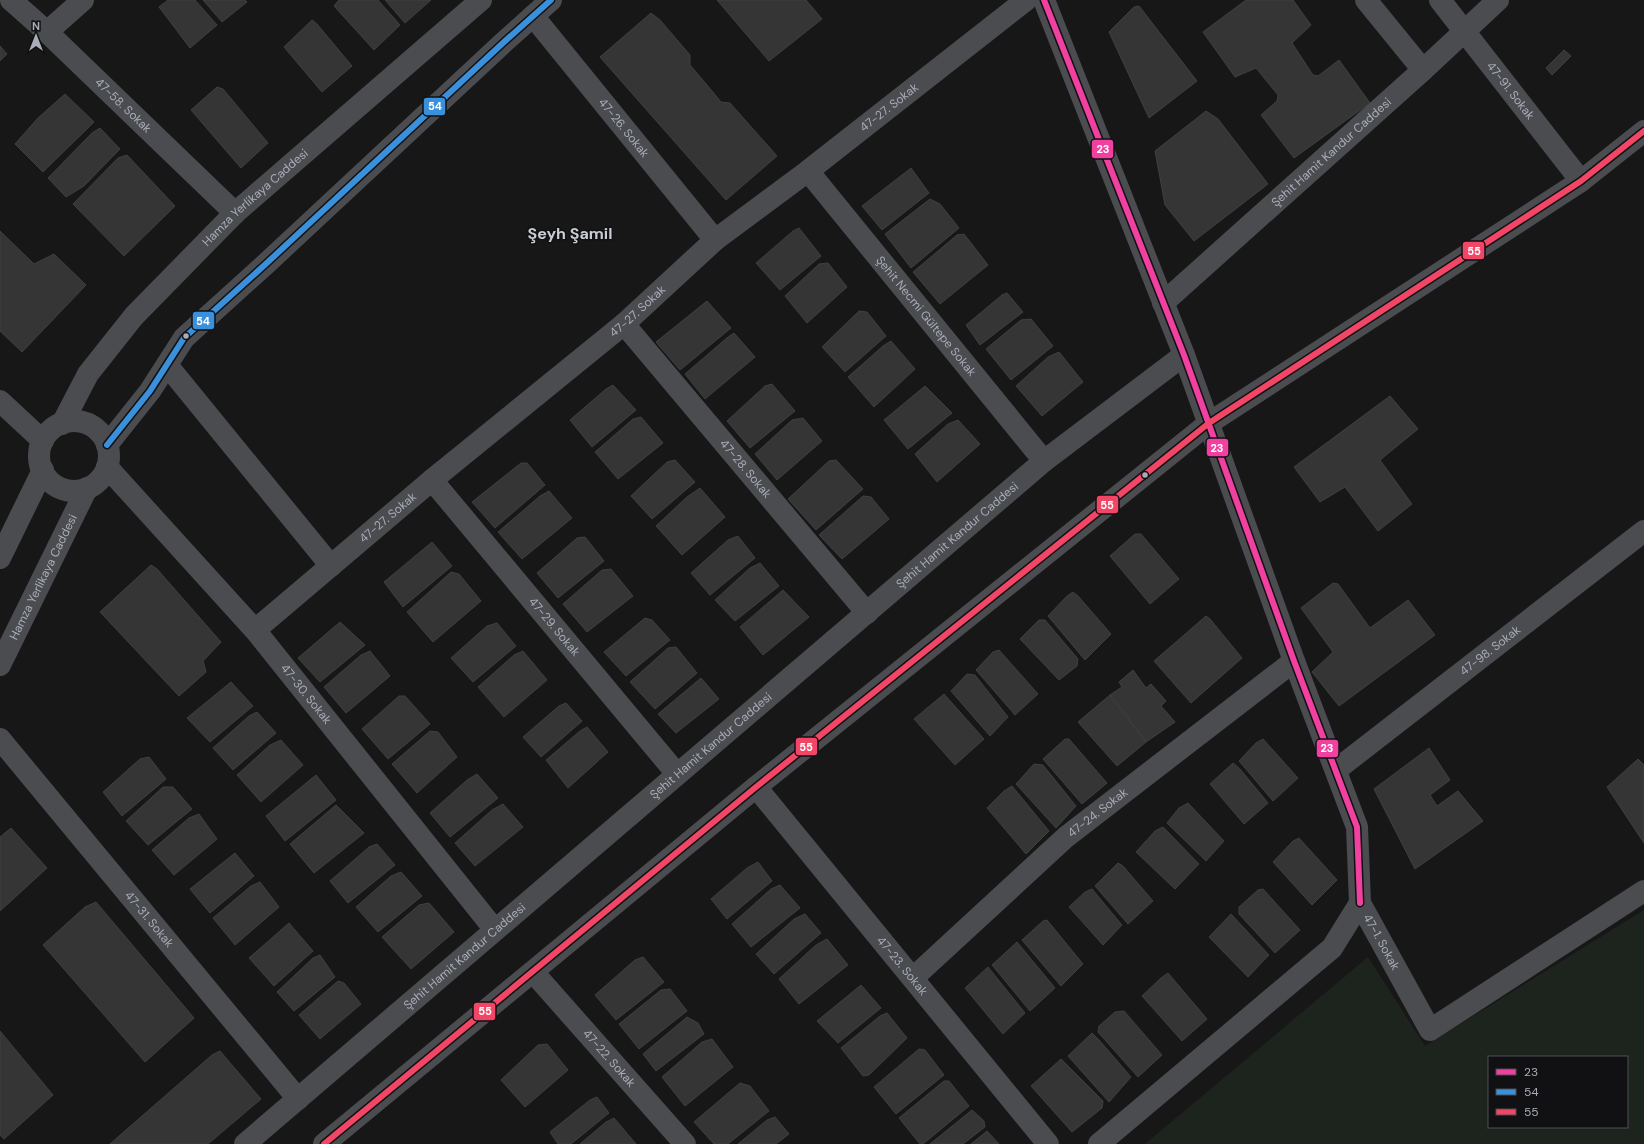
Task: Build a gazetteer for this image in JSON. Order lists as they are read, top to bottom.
{
  "streets": {
    "street": [
      "47-91. Sokak",
      "47-58. Sokak",
      "47-27. Sokak",
      "47-26. Sokak",
      "Şehit Hamit Kandur Caddesi",
      "Hamza Yerlikaya Caddesi",
      "Şehit Necmi Gültepe Sokak",
      "47-28. Sokak",
      "47-29. Sokak",
      "47-98. Sokak",
      "47-30. Sokak",
      "47-24. Sokak",
      "47-31. Sokak",
      "47-1. Sokak",
      "47-23. Sokak",
      "47-22. Sokak"
    ]
  },
  "crossings": [
    ["47-91. Sokak", "Şehit Hamit Kandur Caddesi"],
    ["47-58. Sokak", "Hamza Yerlikaya Caddesi"],
    ["47-27. Sokak", "47-26. Sokak"],
    ["47-27. Sokak", "Şehit Necmi Gültepe Sokak"],
    ["47-27. Sokak", "47-28. Sokak"],
    ["47-27. Sokak", "47-29. Sokak"],
    ["47-27. Sokak", "47-30. Sokak"],
    ["Şehit Hamit Kandur Caddesi", "Şehit Necmi Gültepe Sokak"],
    ["Şehit Hamit Kandur Caddesi", "47-28. Sokak"],
    ["Şehit Hamit Kandur Caddesi", "47-29. Sokak"],
    ["Şehit Hamit Kandur Caddesi", "47-30. Sokak"],
    ["Şehit Hamit Kandur Caddesi", "47-31. Sokak"],
    ["Hamza Yerlikaya Caddesi", "47-30. Sokak"],
    ["47-24. Sokak", "47-23. Sokak"]
  ],
  "districts": ["Şeyh Şamil"],
  "lines": ["transit line 23", "transit line 54", "transit line 55"],
  "legend": ["23", "54", "55"],
  "north": "top"
}
